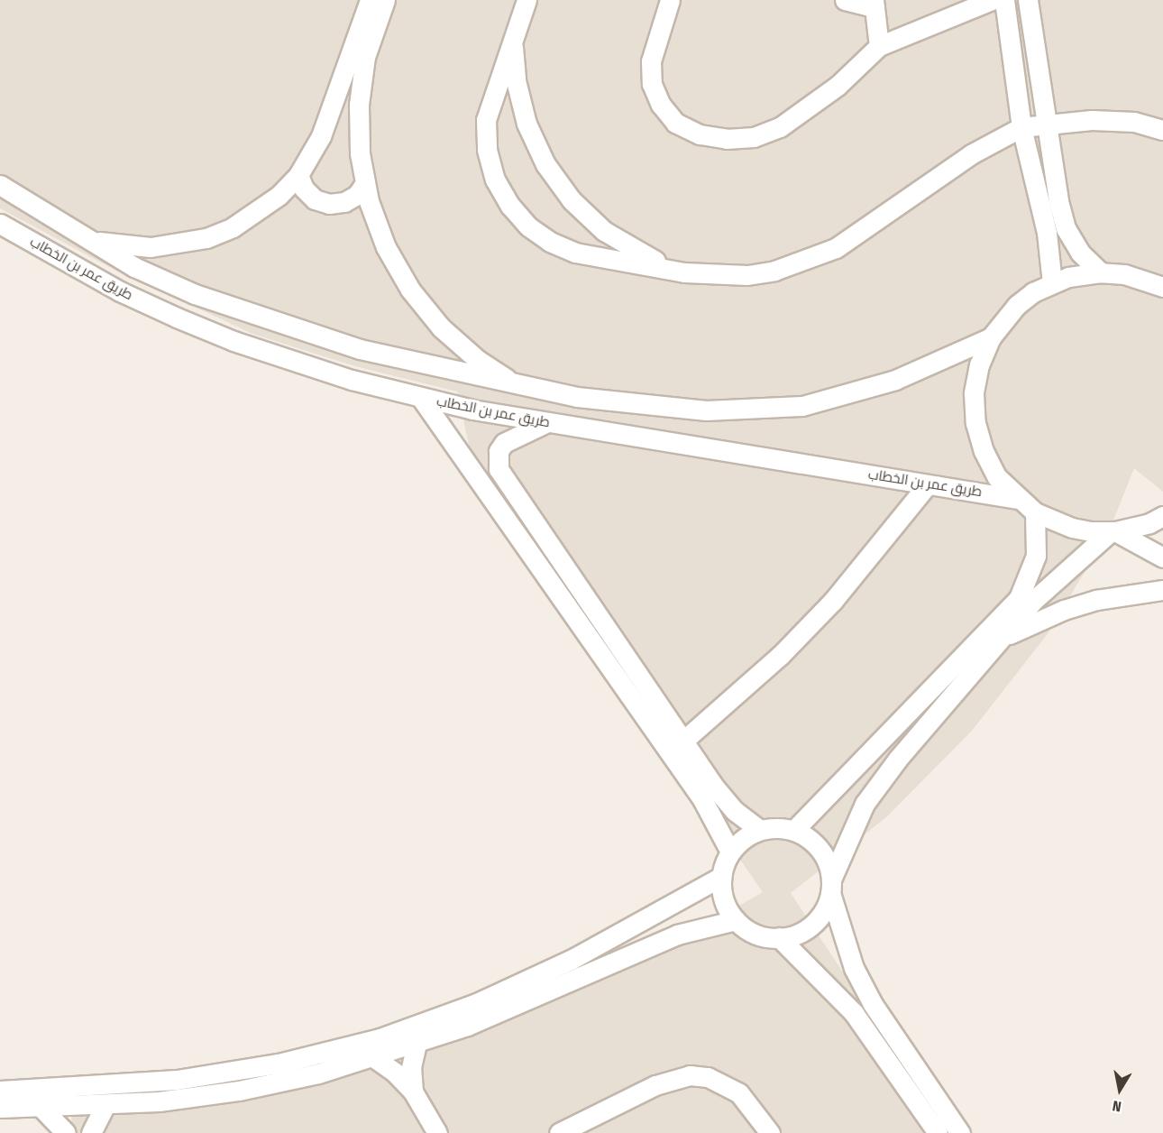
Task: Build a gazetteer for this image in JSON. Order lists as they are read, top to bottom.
{
  "streets": {
    "street": ["طريق عمر بن الخطاب"]
  },
  "north": "bottom"
}
